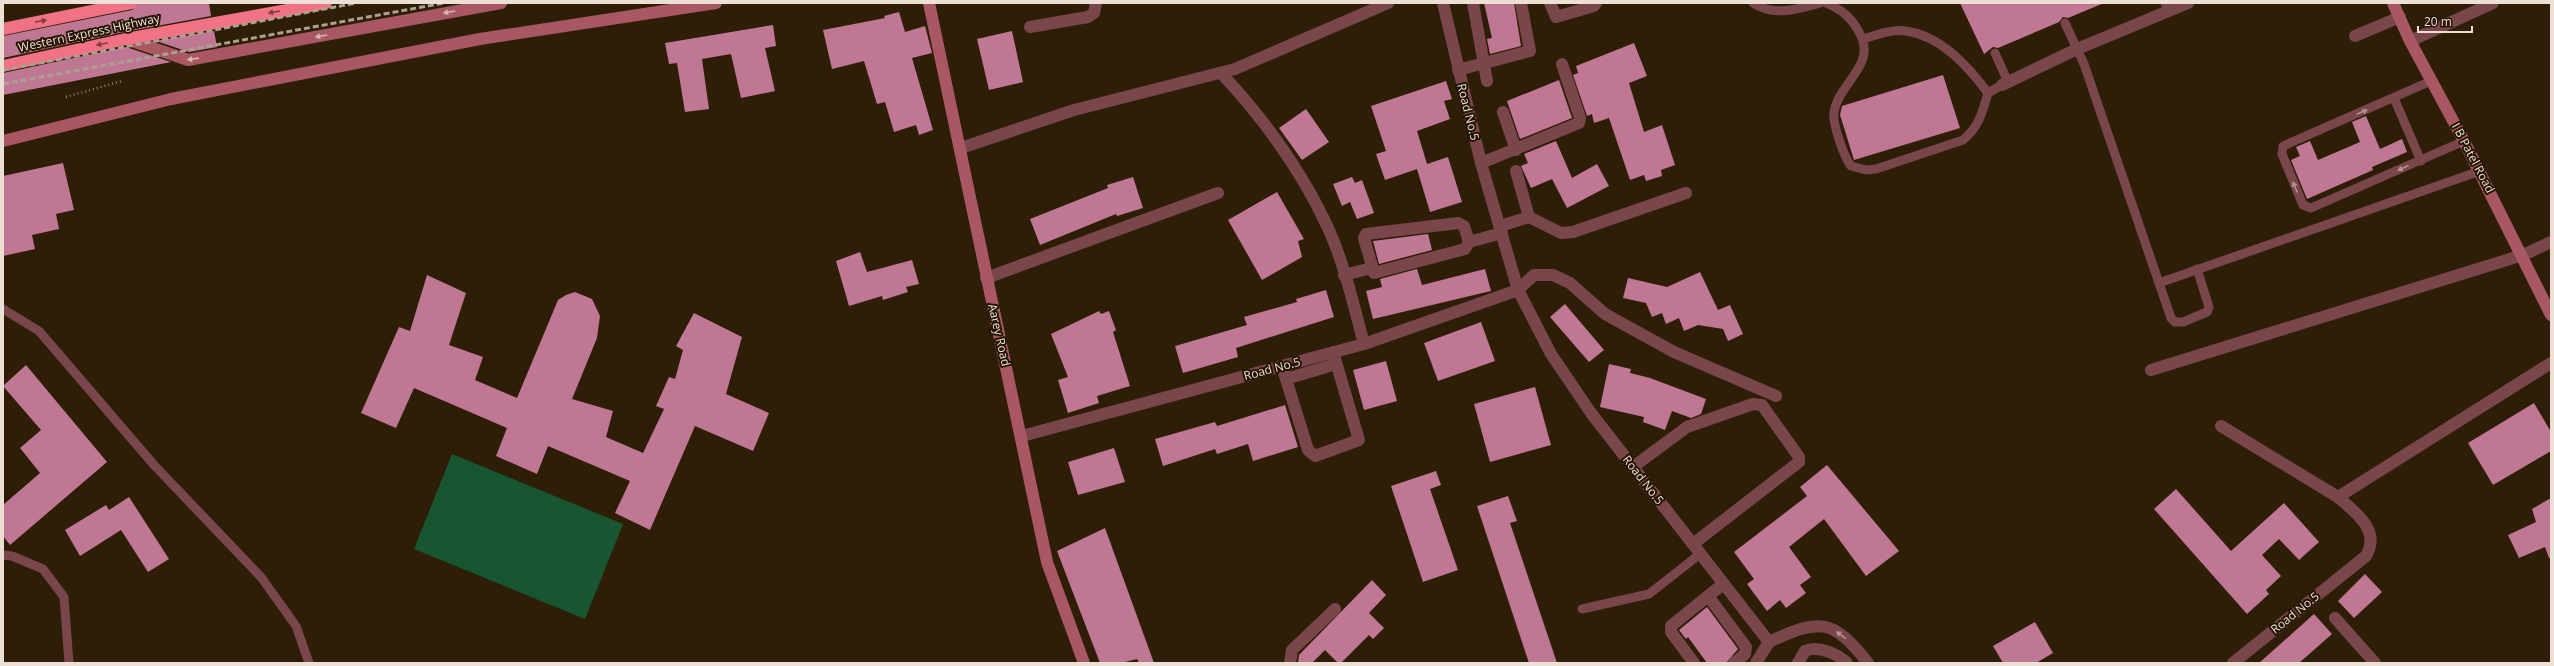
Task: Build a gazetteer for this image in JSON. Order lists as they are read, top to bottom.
{
  "streets": {
    "highway": ["Western Express Highway"],
    "street": ["Road No.5", "I B Patel Road", "Aarey Road"]
  },
  "crossings": [
    ["Road No.5", "Aarey Road"]
  ],
  "scale_bar": "20 m"
}
